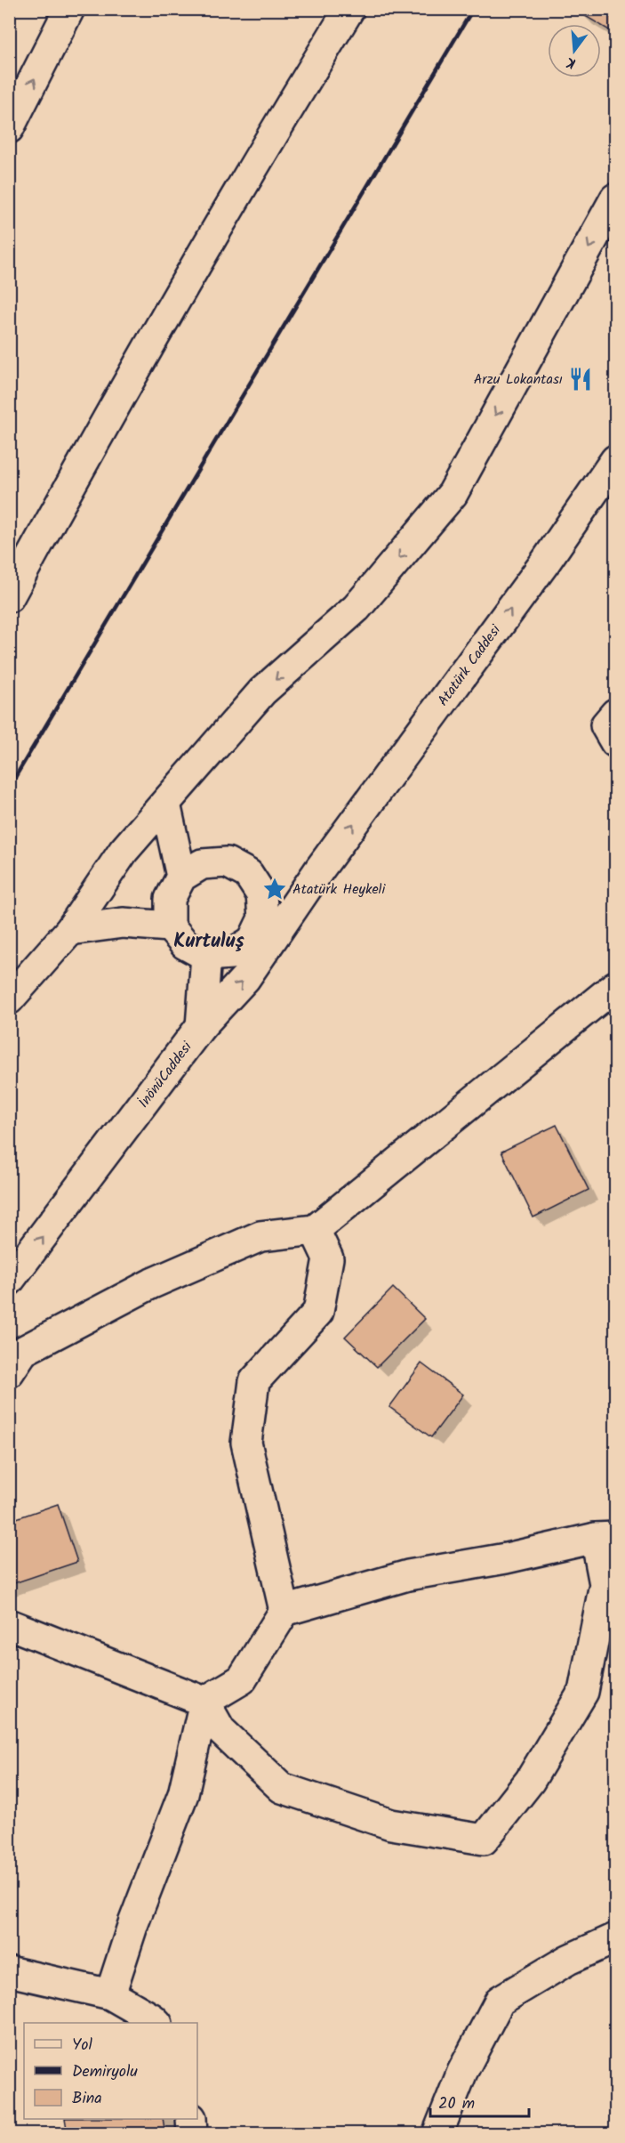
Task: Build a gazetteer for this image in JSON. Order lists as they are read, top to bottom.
{
  "streets": {
    "main road": ["Atatürk Caddesi", "İnönüCaddesi"]
  },
  "crossings": [
    ["Atatürk Caddesi", "İnönüCaddesi"]
  ],
  "districts": ["Kurtuluş"],
  "places": {
    "restaurant": ["Arzu Lokantası"],
    "place": ["Atatürk Heykeli"]
  },
  "legend": ["Yol", "Demiryolu", "Bina"],
  "scale_bar": "20 m",
  "north": "bottom"
}
